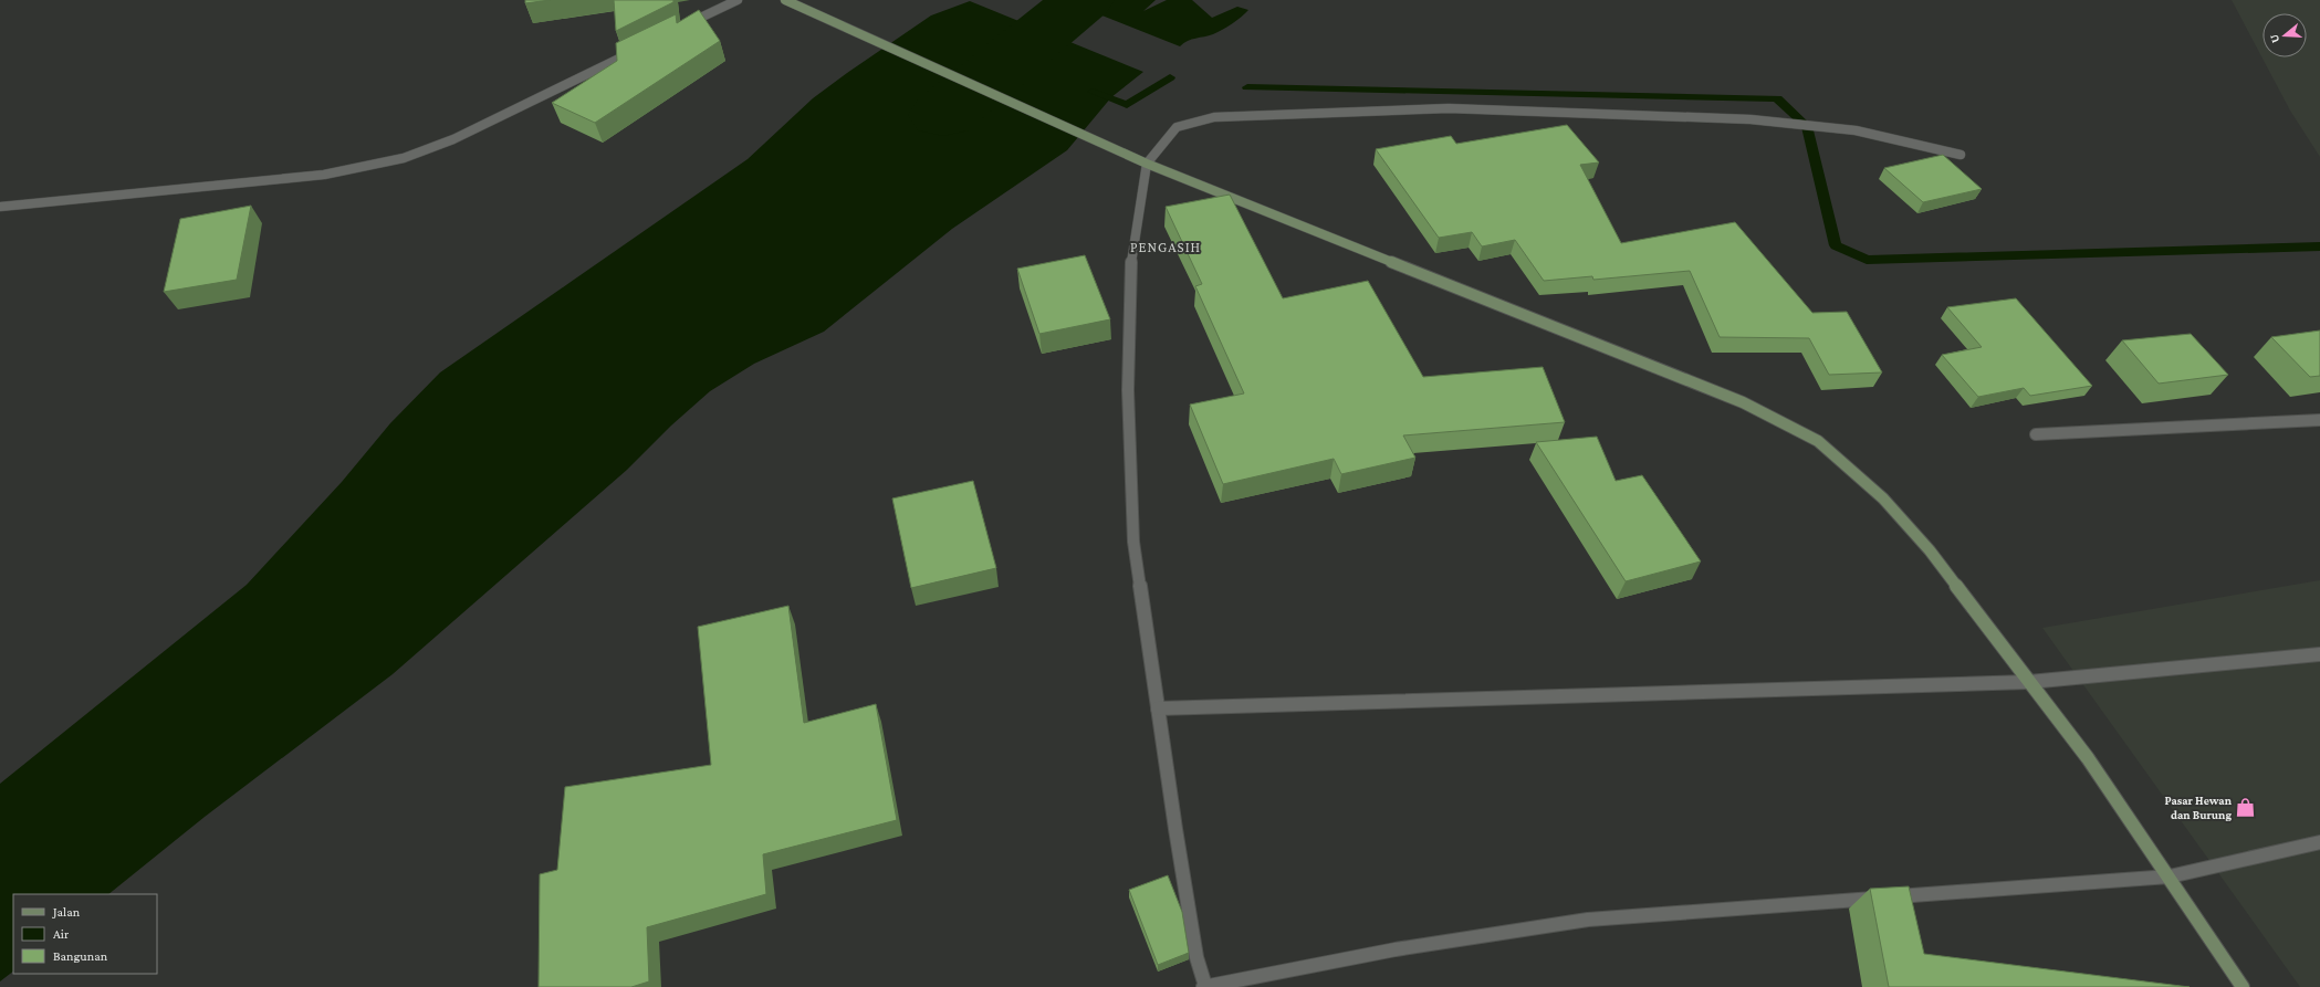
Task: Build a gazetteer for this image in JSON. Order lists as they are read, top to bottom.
{
  "districts": ["PENGASIH"],
  "places": {
    "shop": ["Pasar Hewan dan Burung"]
  },
  "legend": ["Jalan", "Air", "Bangunan"],
  "north": "left"
}
